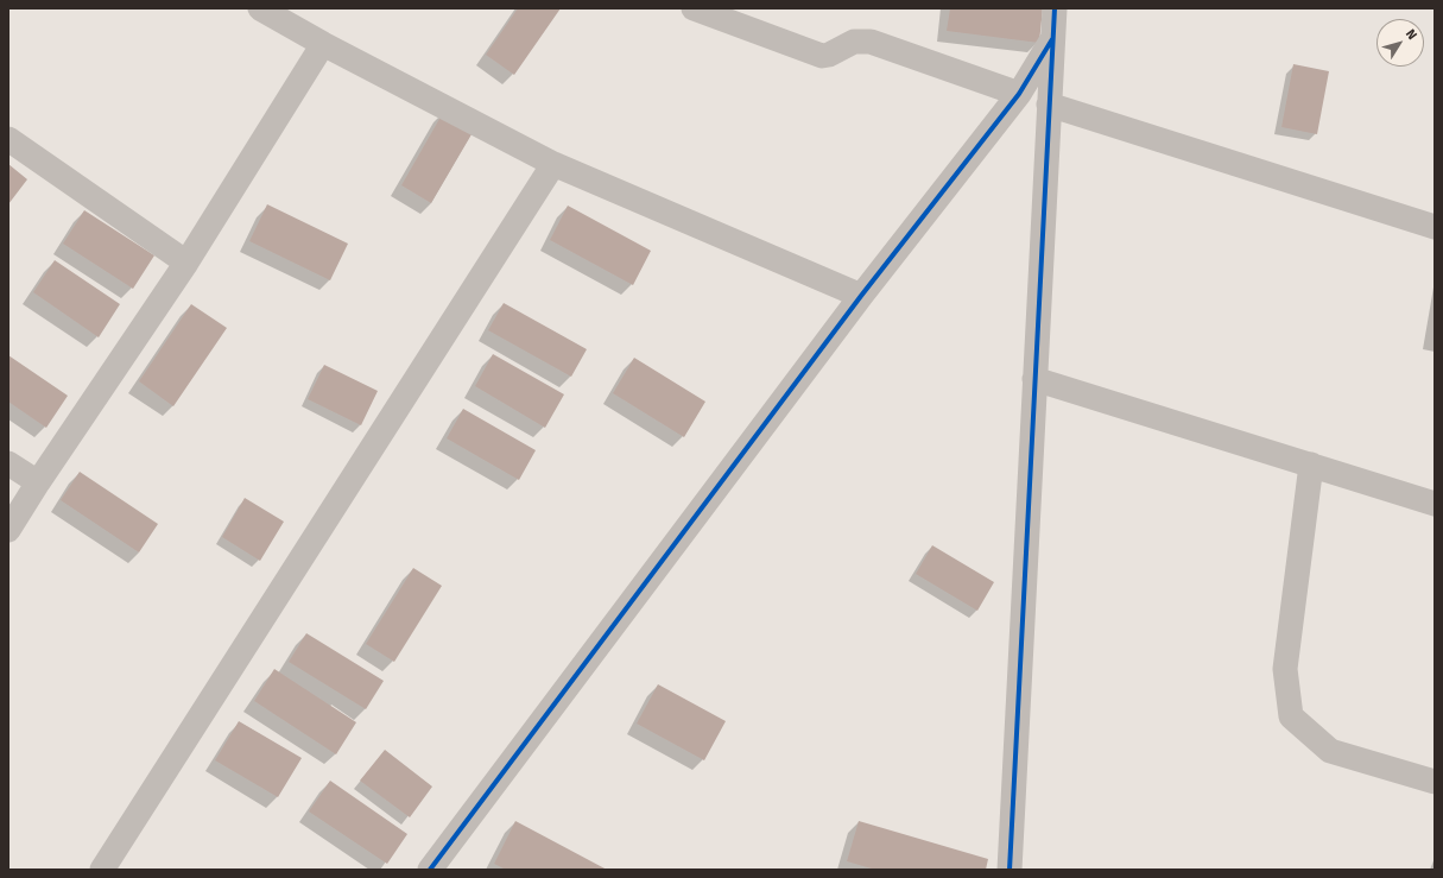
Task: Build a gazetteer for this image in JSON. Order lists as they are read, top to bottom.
{
  "north": "top right"
}
